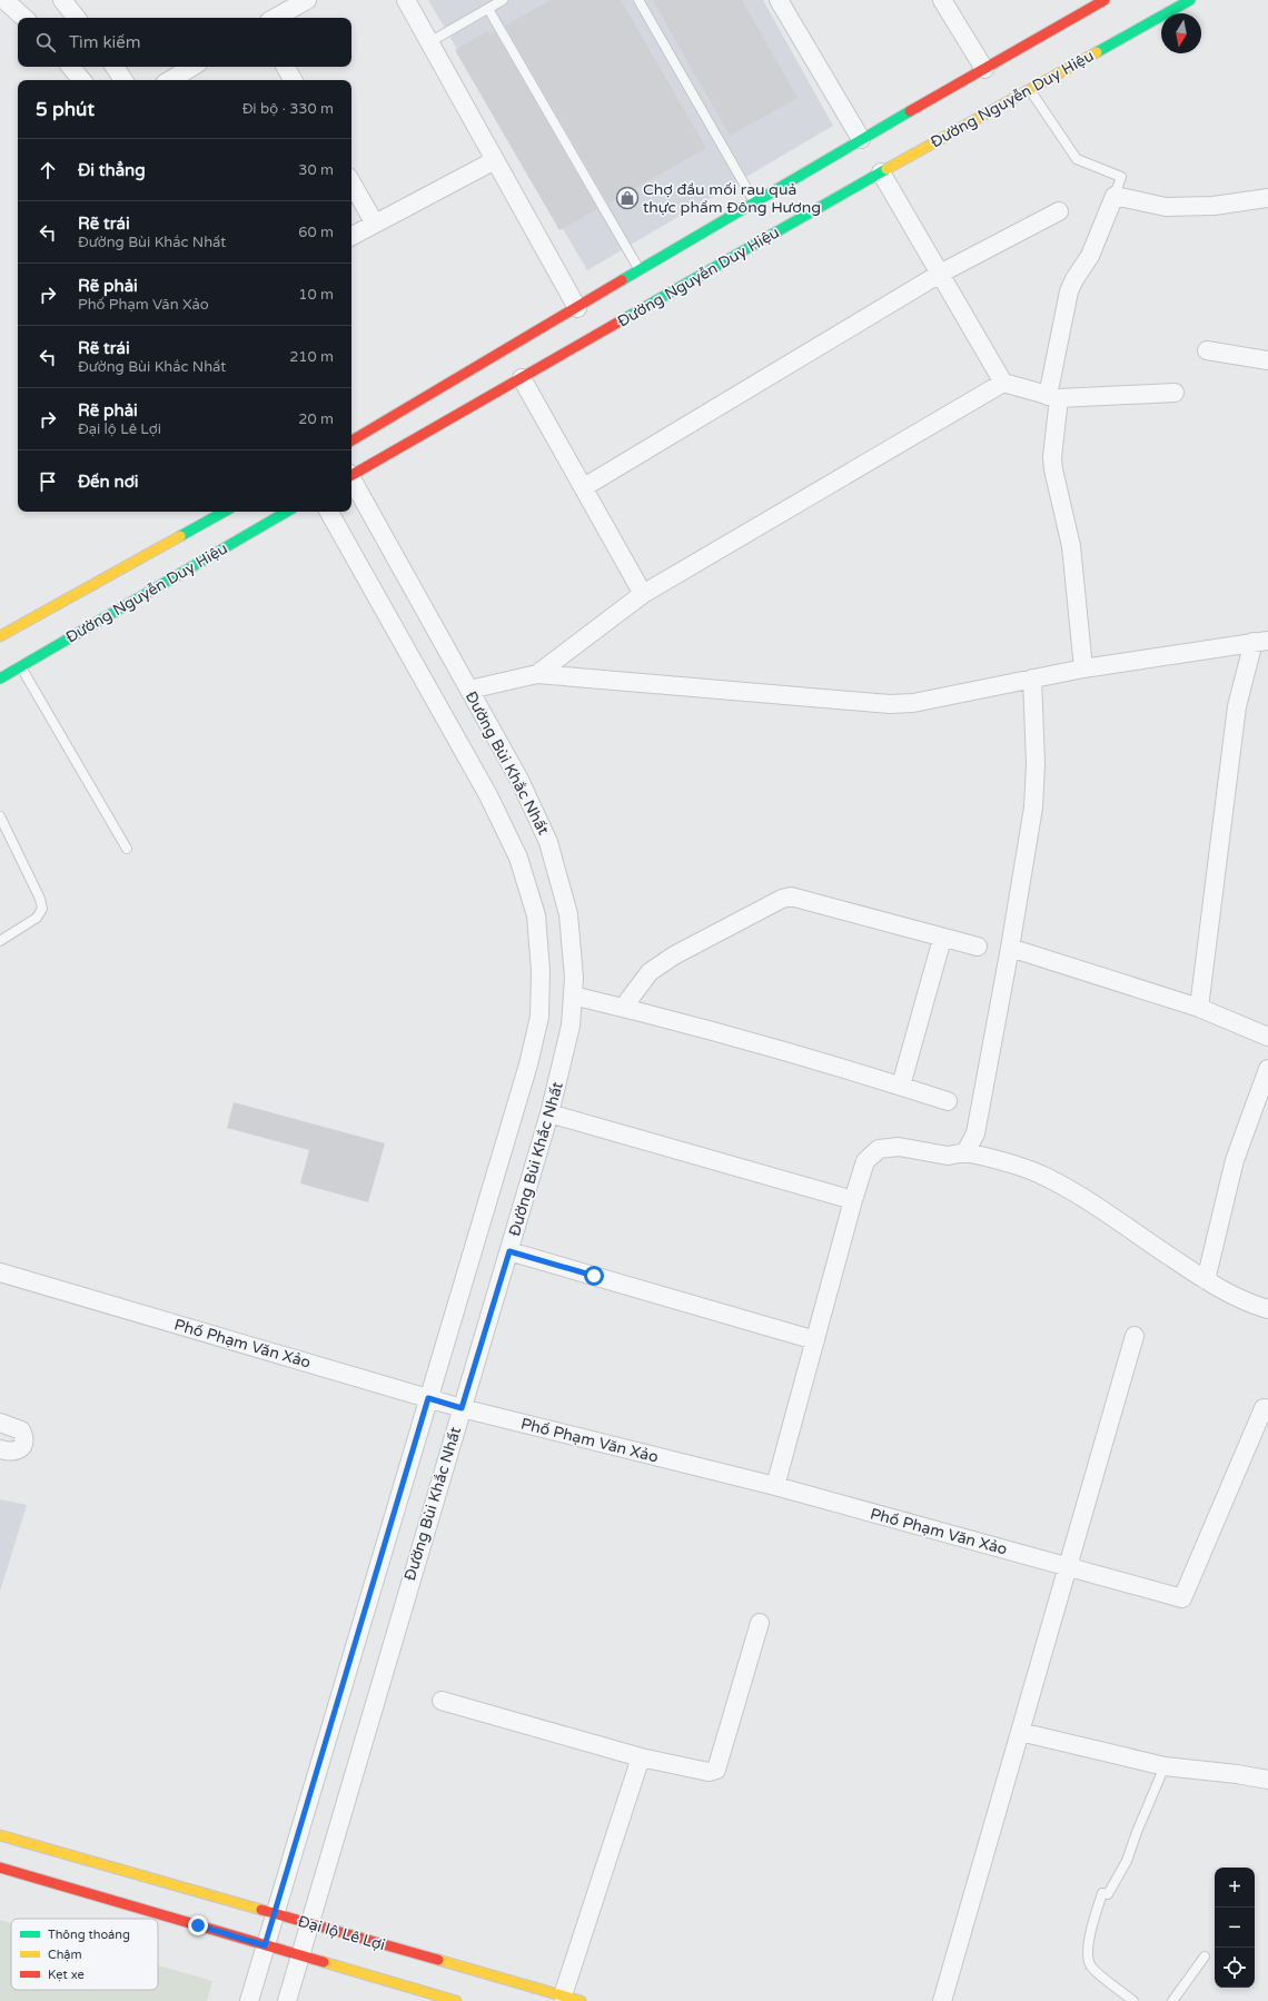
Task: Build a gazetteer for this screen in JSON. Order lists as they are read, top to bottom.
{
  "streets": {
    "street": [
      "Đường Nguyễn Duy Hiệu",
      "Đường Bùi Khắc Nhất",
      "Phố Phạm Văn Xảo",
      "Đại lộ Lê Lợi"
    ]
  },
  "crossings": [
    ["Đường Bùi Khắc Nhất", "Phố Phạm Văn Xảo"],
    ["Đường Bùi Khắc Nhất", "Đại lộ Lê Lợi"]
  ],
  "places": {
    "shop": ["Chợ đầu mối rau quả thực phẩm Đông Hương"]
  },
  "legend": ["Thông thoáng", "Chậm", "Kẹt xe"],
  "north": "bottom",
  "page": {
    "search": "Tìm kiếm",
    "heading": ["5 phút", "Đi bộ · 330 m"],
    "list": [
      ["Đi thẳng", "30 m"],
      ["Rẽ trái", "Đường Bùi Khắc Nhất", "60 m"],
      ["Rẽ phải", "Phố Phạm Văn Xảo", "10 m"],
      ["Rẽ trái", "Đường Bùi Khắc Nhất", "210 m"],
      ["Rẽ phải", "Đại lộ Lê Lợi", "20 m"],
      "Đến nơi"
    ],
    "map_buttons": ["+", "−"]
  }
}
